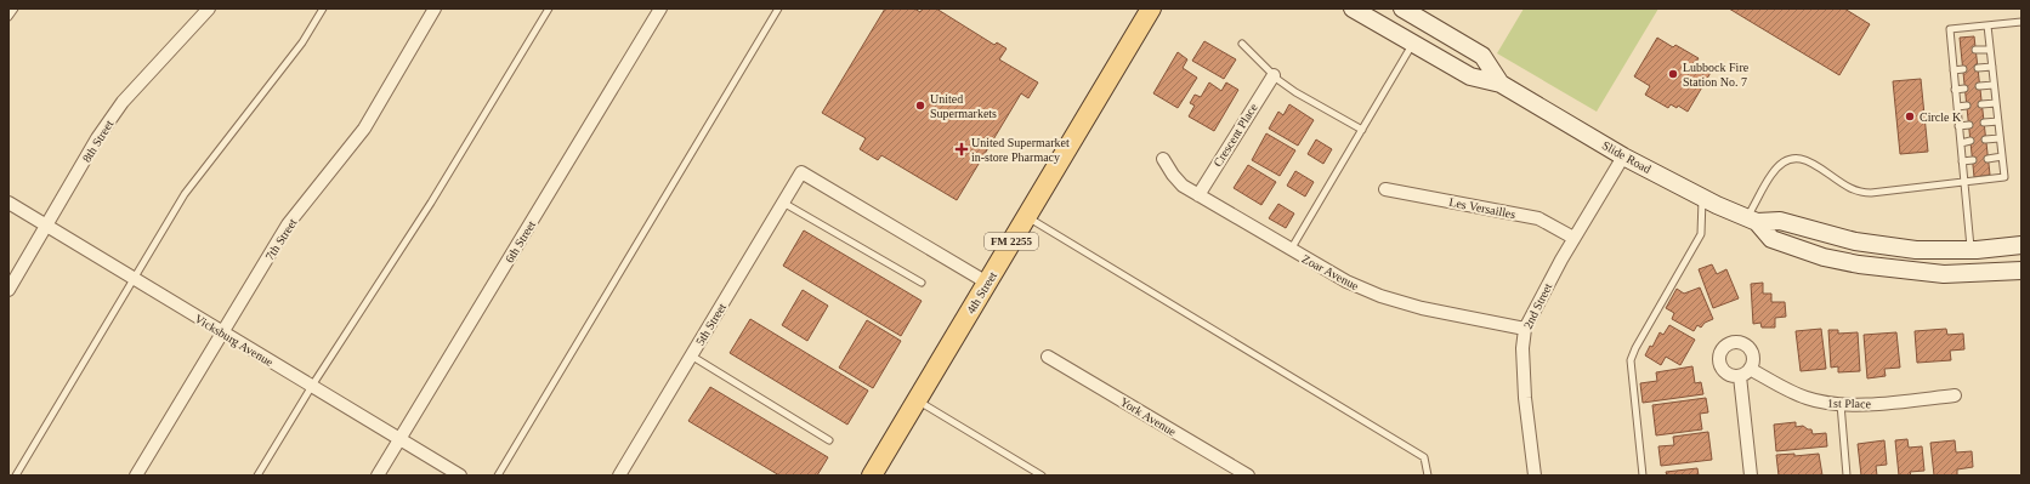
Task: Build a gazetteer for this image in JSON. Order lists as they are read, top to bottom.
{
  "streets": {
    "main road": ["Slide Road", "FM 2255", "4th Street"],
    "street": [
      "Crescent Place",
      "8th Street",
      "Les Versailles",
      "7th Street",
      "6th Street",
      "Zoar Avenue",
      "2nd Street",
      "5th Street",
      "Vicksburg Avenue",
      "1st Place",
      "York Avenue"
    ]
  },
  "crossings": [
    ["Crescent Place", "Zoar Avenue"],
    ["8th Street", "Vicksburg Avenue"],
    ["Slide Road", "2nd Street"],
    ["Les Versailles", "2nd Street"],
    ["7th Street", "Vicksburg Avenue"],
    ["6th Street", "Vicksburg Avenue"],
    ["Zoar Avenue", "2nd Street"],
    ["4th Street", "5th Street"]
  ],
  "places": {
    "other": ["Lubbock Fire Station No. 7", "United Supermarkets", "Circle K"],
    "health": ["United Supermarket in-store Pharmacy"]
  }
}
